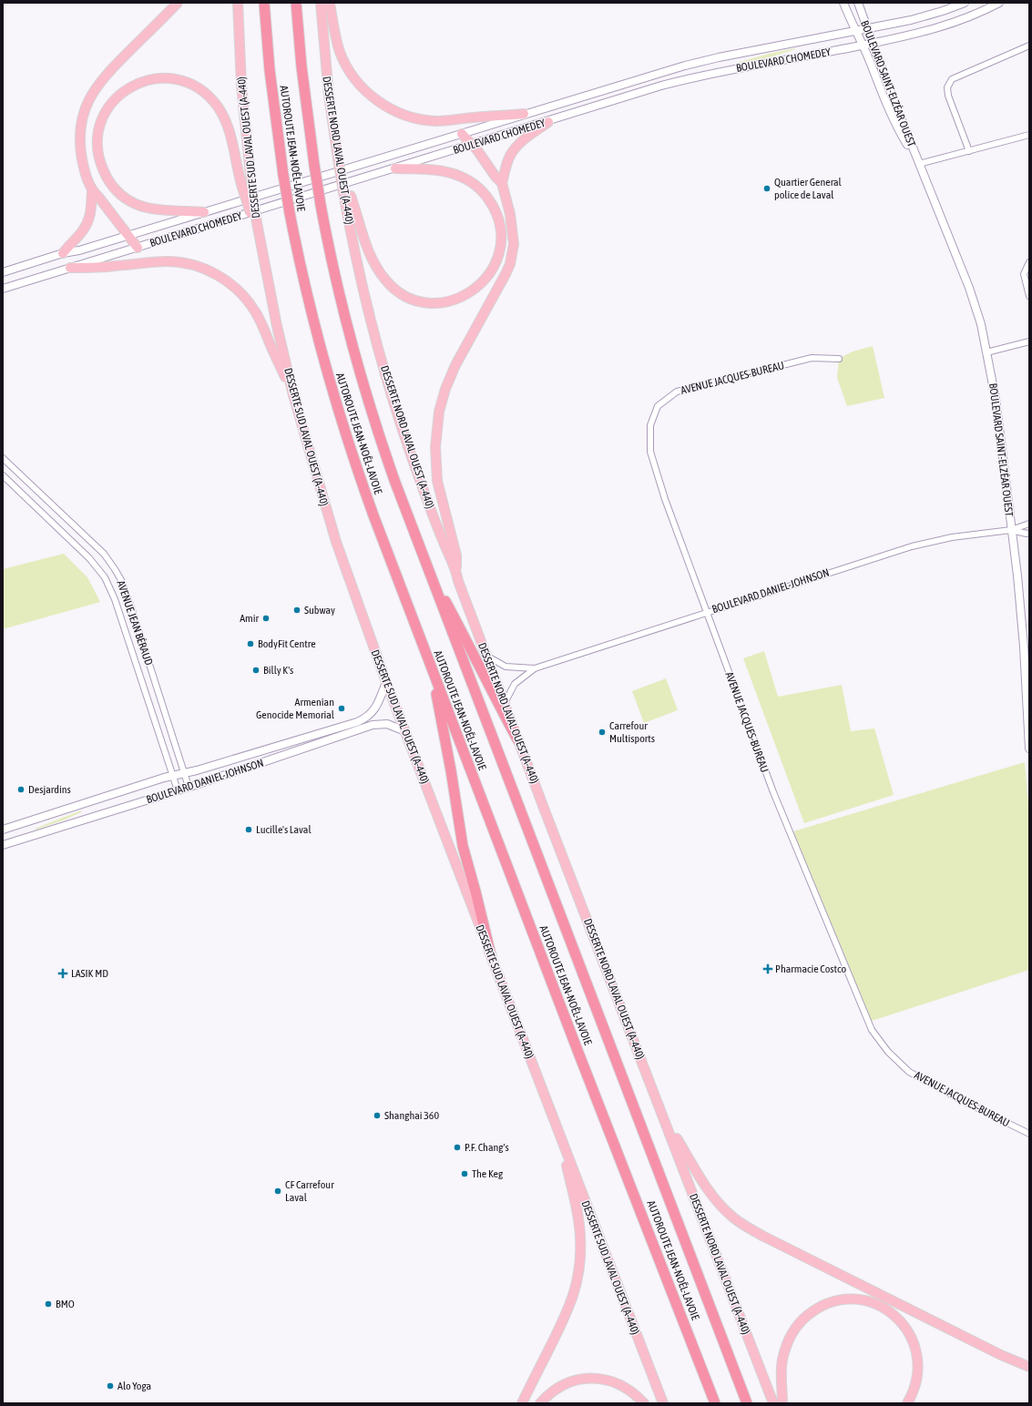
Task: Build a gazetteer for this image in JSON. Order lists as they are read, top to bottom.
{
  "streets": {
    "highway": ["AUTOROUTE JEAN-NOËL-LAVOIE"],
    "main road": ["DESSERTE SUD LAVAL OUEST (A-440)", "DESSERTE NORD LAVAL OUEST (A-440)"],
    "street": [
      "BOULEVARD CHOMEDEY",
      "BOULEVARD SAINT-ELZÉAR OUEST",
      "AVENUE JACQUES-BUREAU",
      "BOULEVARD DANIEL-JOHNSON",
      "AVENUE JEAN BÉRAUD"
    ]
  },
  "crossings": [
    ["BOULEVARD CHOMEDEY", "BOULEVARD SAINT-ELZÉAR OUEST"],
    ["BOULEVARD SAINT-ELZÉAR OUEST", "BOULEVARD DANIEL-JOHNSON"],
    ["DESSERTE SUD LAVAL OUEST (A-440)", "BOULEVARD DANIEL-JOHNSON"],
    ["DESSERTE NORD LAVAL OUEST (A-440)", "BOULEVARD DANIEL-JOHNSON"],
    ["AVENUE JACQUES-BUREAU", "BOULEVARD DANIEL-JOHNSON"],
    ["BOULEVARD DANIEL-JOHNSON", "AVENUE JEAN BÉRAUD"]
  ],
  "places": {
    "other": [
      "Quartier General police de Laval",
      "Subway",
      "Amir",
      "BodyFit Centre",
      "Billy K's",
      "Armenian Genocide Memorial",
      "Carrefour Multisports",
      "Desjardins",
      "Lucille's Laval",
      "Shanghai 360",
      "P.F. Chang's",
      "The Keg",
      "CF Carrefour Laval",
      "BMO",
      "Alo Yoga"
    ],
    "health": ["Pharmacie Costco", "LASIK MD"]
  }
}
